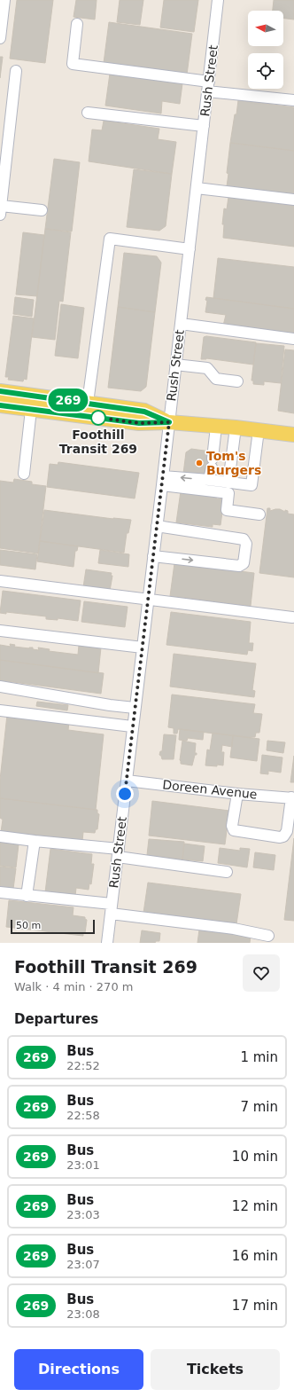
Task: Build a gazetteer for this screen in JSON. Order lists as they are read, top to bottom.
{
  "streets": {
    "street": ["Rush Street", "Doreen Avenue"]
  },
  "crossings": [
    ["Rush Street", "Doreen Avenue"]
  ],
  "places": ["Foothill Transit 269", "Tom's Burgers"],
  "lines": ["bus line 269"],
  "scale_bar": "50 m",
  "north": "left",
  "page": {
    "on_map": "269",
    "scale": "50 m",
    "heading": [
      ["Foothill Transit 269", "Walk · 4 min · 270 m"],
      "Departures"
    ],
    "list": [
      {
        "mark": "269",
        "name": "Bus",
        "note": "22:52",
        "value": "1 min"
      },
      {
        "mark": "269",
        "name": "Bus",
        "note": "22:58",
        "value": "7 min"
      },
      {
        "mark": "269",
        "name": "Bus",
        "note": "23:01",
        "value": "10 min"
      },
      {
        "mark": "269",
        "name": "Bus",
        "note": "23:03",
        "value": "12 min"
      },
      {
        "mark": "269",
        "name": "Bus",
        "note": "23:07",
        "value": "16 min"
      },
      {
        "mark": "269",
        "name": "Bus",
        "note": "23:08",
        "value": "17 min"
      }
    ],
    "buttons": ["Directions", "Tickets"]
  }
}
